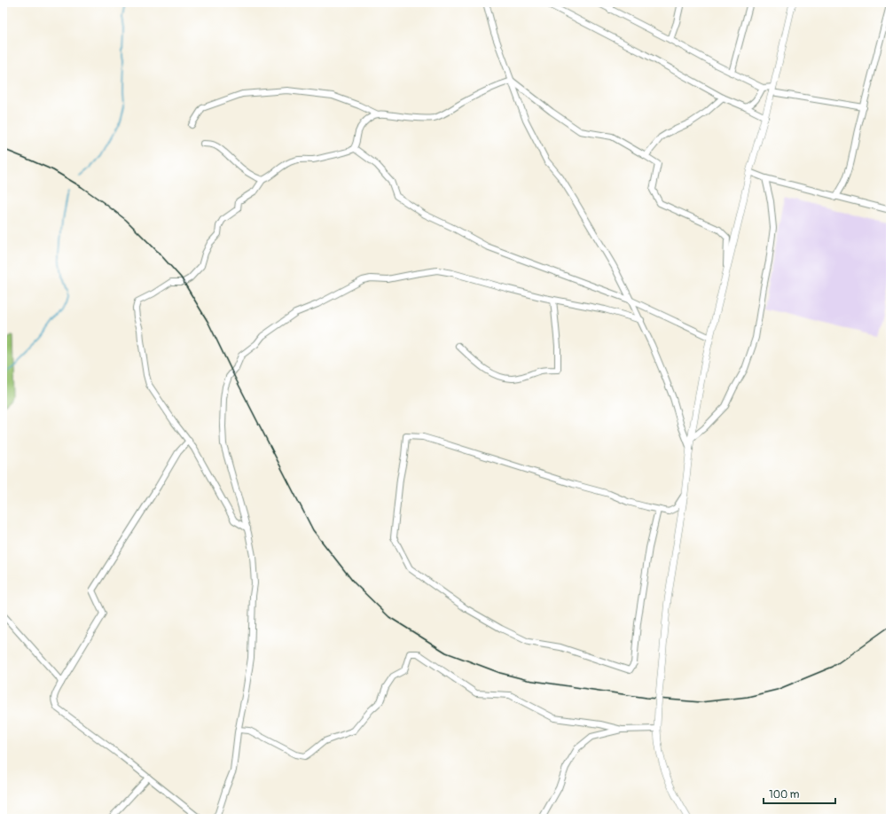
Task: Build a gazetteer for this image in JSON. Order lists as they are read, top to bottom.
{
  "scale_bar": "100 m"
}
